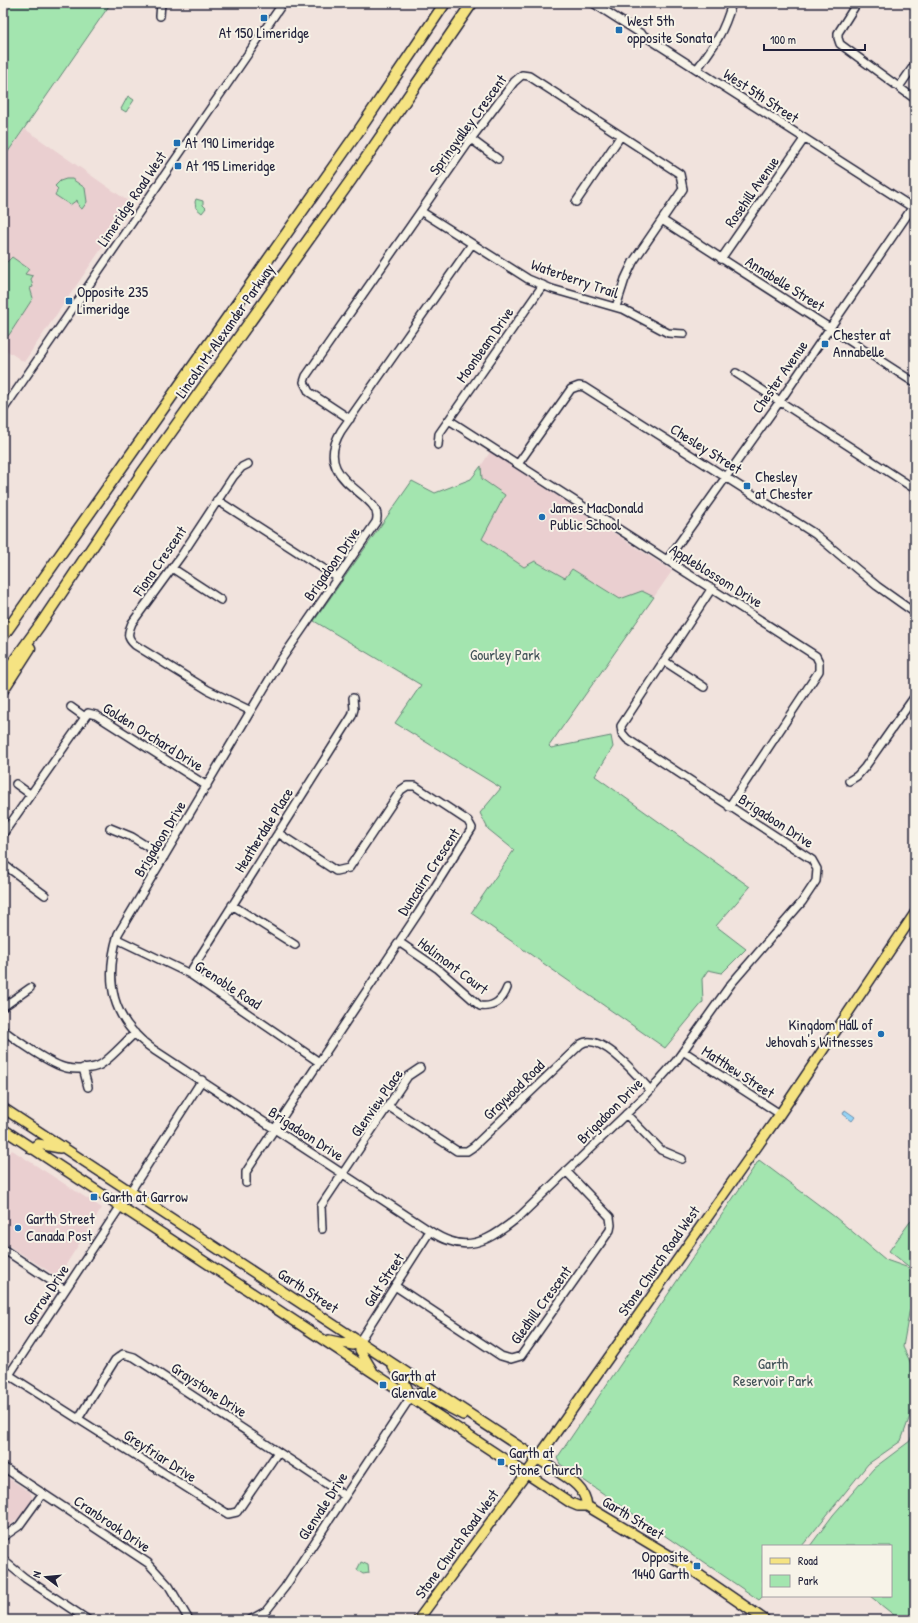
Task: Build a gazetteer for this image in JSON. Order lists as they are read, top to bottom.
{
  "streets": {
    "highway": ["Lincoln M. Alexander Parkway"],
    "main road": ["Stone Church Road West", "Garth Street"],
    "street": [
      "West 5th Street",
      "Springvalley Crescent",
      "Rosehill Avenue",
      "Limeridge Road West",
      "Waterberry Trail",
      "Annabelle Street",
      "Moonbeam Drive",
      "Chester Avenue",
      "Chesley Street",
      "Fiona Crescent",
      "Brigadoon Drive",
      "Appleblossom Drive",
      "Golden Orchard Drive",
      "Heatherdale Place",
      "Duncairn Crescent",
      "Holimont Court",
      "Grenoble Road",
      "Matthew Street",
      "Graywood Road",
      "Glenview Place",
      "Galt Street",
      "Garrow Drive",
      "Gledhill Crescent",
      "Graystone Drive",
      "Greyfriar Drive",
      "Glenvale Drive",
      "Cranbrook Drive"
    ]
  },
  "crossings": [
    ["West 5th Street", "Rosehill Avenue"],
    ["West 5th Street", "Chester Avenue"],
    ["Springvalley Crescent", "Waterberry Trail"],
    ["Springvalley Crescent", "Annabelle Street"],
    ["Springvalley Crescent", "Brigadoon Drive"],
    ["Rosehill Avenue", "Annabelle Street"],
    ["Waterberry Trail", "Moonbeam Drive"],
    ["Waterberry Trail", "Brigadoon Drive"],
    ["Annabelle Street", "Chester Avenue"],
    ["Moonbeam Drive", "Appleblossom Drive"],
    ["Chester Avenue", "Chesley Street"],
    ["Chester Avenue", "Appleblossom Drive"],
    ["Chesley Street", "Appleblossom Drive"],
    ["Fiona Crescent", "Brigadoon Drive"],
    ["Brigadoon Drive", "Appleblossom Drive"],
    ["Brigadoon Drive", "Golden Orchard Drive"],
    ["Brigadoon Drive", "Duncairn Crescent"],
    ["Brigadoon Drive", "Grenoble Road"],
    ["Brigadoon Drive", "Matthew Street"],
    ["Brigadoon Drive", "Graywood Road"],
    ["Brigadoon Drive", "Glenview Place"],
    ["Brigadoon Drive", "Galt Street"],
    ["Brigadoon Drive", "Garrow Drive"],
    ["Brigadoon Drive", "Gledhill Crescent"],
    ["Heatherdale Place", "Duncairn Crescent"],
    ["Heatherdale Place", "Grenoble Road"],
    ["Duncairn Crescent", "Holimont Court"],
    ["Duncairn Crescent", "Grenoble Road"],
    ["Matthew Street", "Stone Church Road West"],
    ["Graywood Road", "Glenview Place"],
    ["Stone Church Road West", "Garth Street"],
    ["Galt Street", "Garth Street"],
    ["Galt Street", "Gledhill Crescent"],
    ["Garth Street", "Garrow Drive"],
    ["Garth Street", "Glenvale Drive"],
    ["Garrow Drive", "Greyfriar Drive"],
    ["Graystone Drive", "Greyfriar Drive"],
    ["Graystone Drive", "Glenvale Drive"]
  ],
  "parks": ["Gourley Park", "Garth Reservoir Park"],
  "places": {
    "transit": [
      "At 150 Limeridge",
      "West 5th opposite Sonata",
      "At 190 Limeridge",
      "At 195 Limeridge",
      "Opposite 235 Limeridge",
      "Chester at Annabelle",
      "Chesley at Chester",
      "Garth at Garrow",
      "Garth at Glenvale",
      "Garth at Stone Church",
      "Opposite 1440 Garth"
    ],
    "other": ["James MacDonald Public School", "Kingdom Hall of Jehovah's Witnesses", "Garth Street Canada Post"]
  },
  "legend": ["Road", "Park"],
  "scale_bar": "100 m",
  "north": "left"
}
